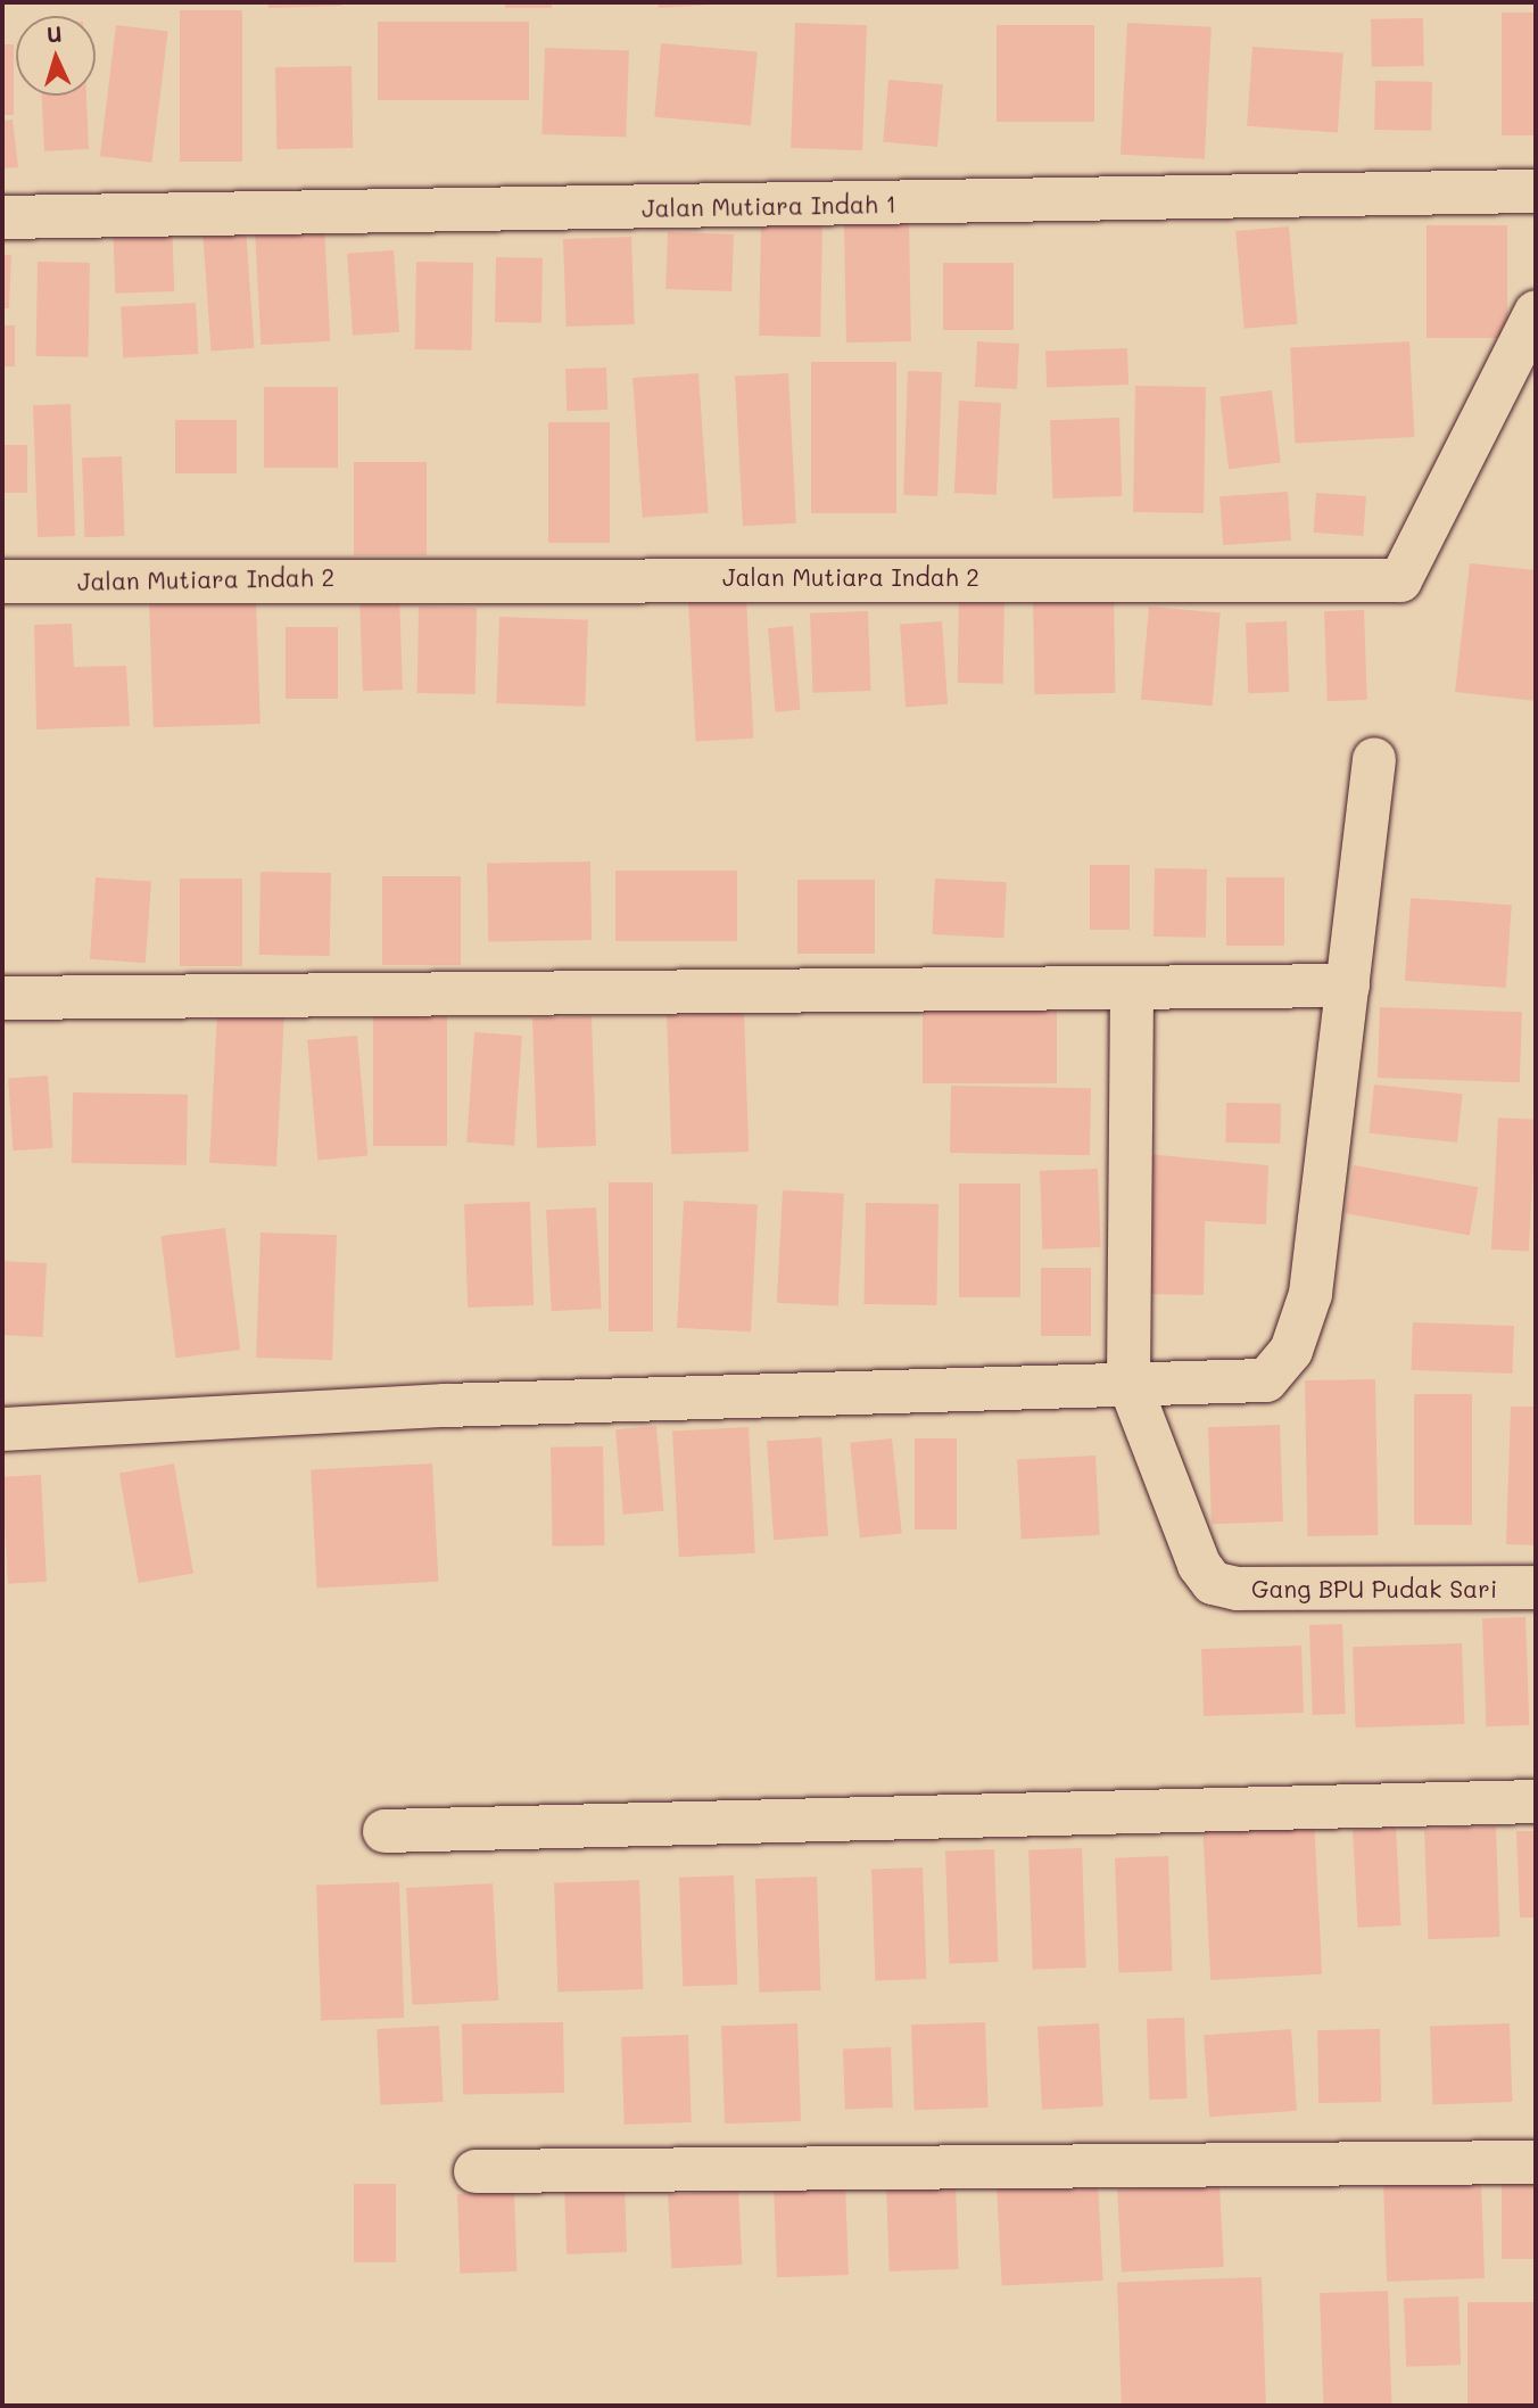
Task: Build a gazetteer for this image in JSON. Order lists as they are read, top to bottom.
{
  "streets": {
    "street": ["Jalan Mutiara Indah 1", "Jalan Mutiara Indah 2", "Gang BPU Pudak Sari"]
  },
  "north": "top"
}
